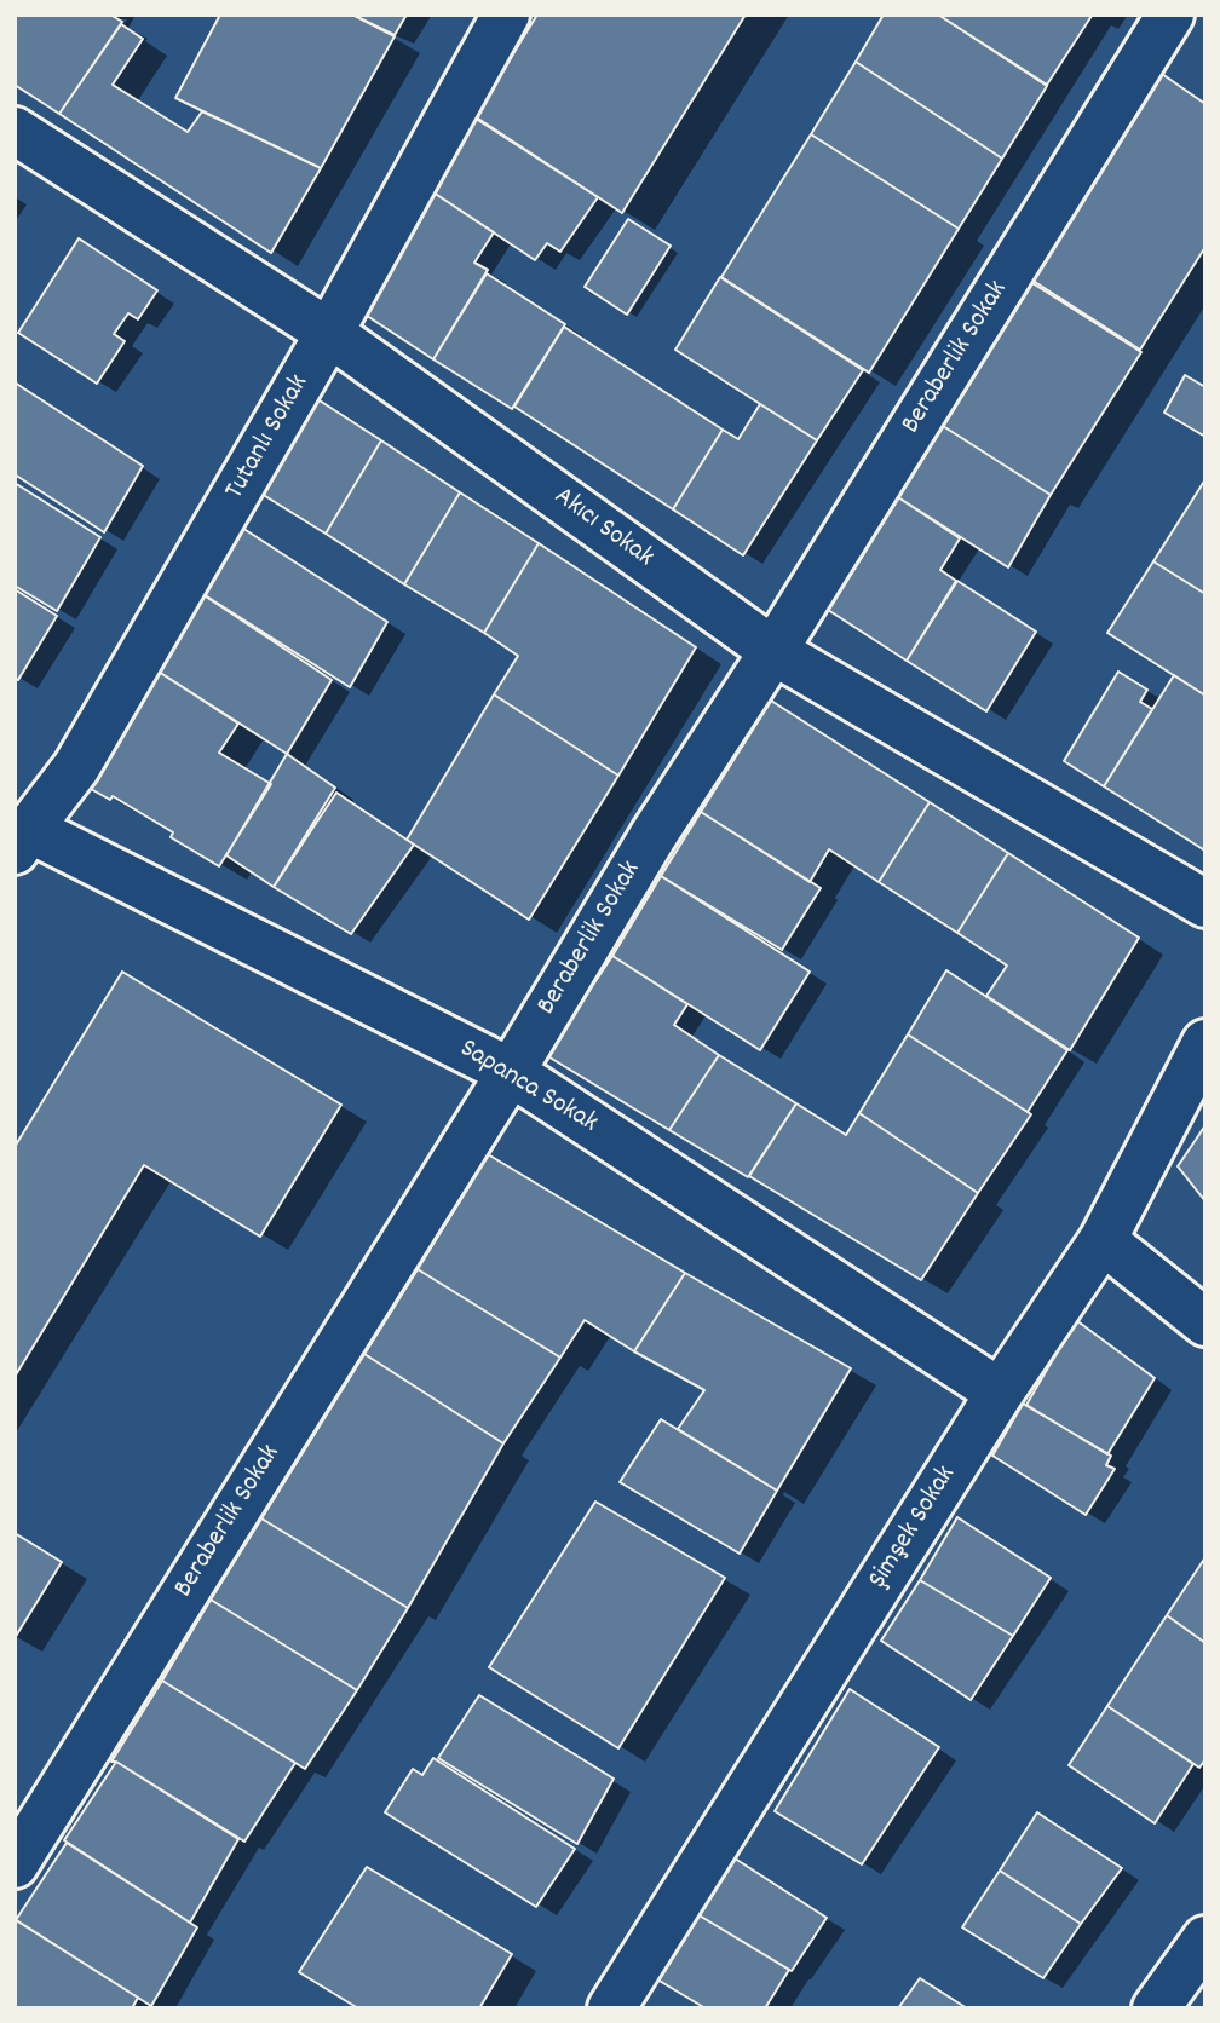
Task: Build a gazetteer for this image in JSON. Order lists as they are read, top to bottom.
{
  "streets": {
    "street": [
      "Beraberlik Sokak",
      "Tutanlı Sokak",
      "Akıcı Sokak",
      "Sapanca Sokak",
      "Şimşek Sokak"
    ]
  },
  "crossings": [
    ["Beraberlik Sokak", "Akıcı Sokak"],
    ["Beraberlik Sokak", "Sapanca Sokak"],
    ["Tutanlı Sokak", "Akıcı Sokak"],
    ["Tutanlı Sokak", "Sapanca Sokak"],
    ["Sapanca Sokak", "Şimşek Sokak"]
  ]
}
